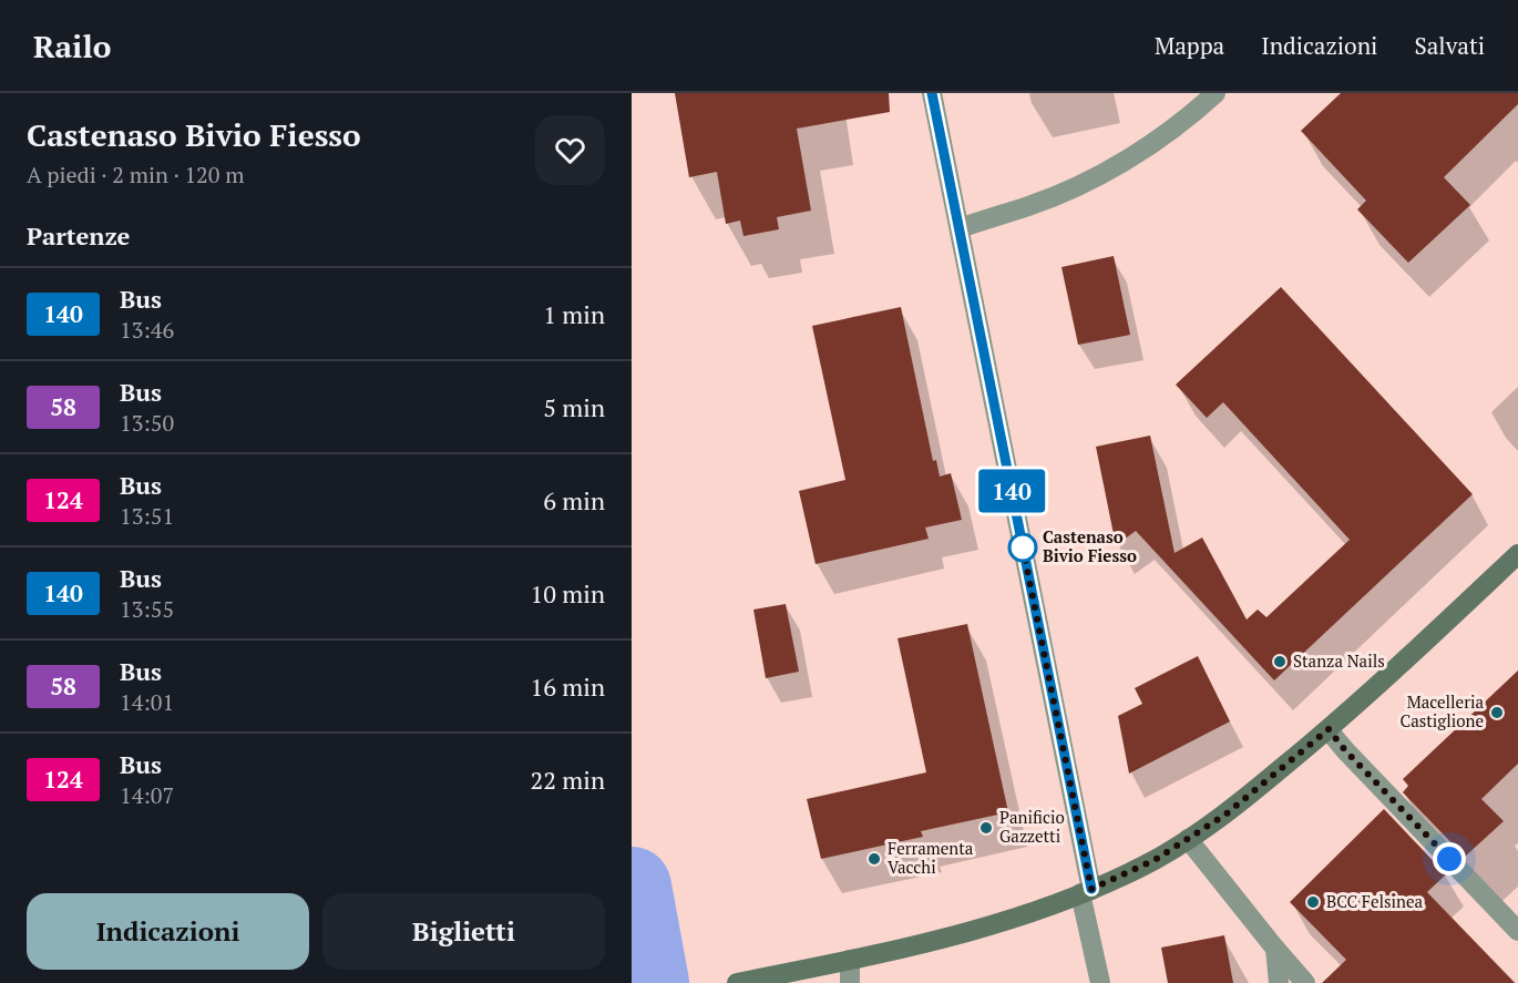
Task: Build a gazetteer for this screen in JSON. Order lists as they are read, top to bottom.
{
  "places": [
    "Castenaso Bivio Fiesso",
    "Stanza Nails",
    "Macelleria Castiglione",
    "Panificio Gazzetti",
    "Ferramenta Vacchi",
    "BCC Felsinea"
  ],
  "lines": ["bus line 140"],
  "page": {
    "header": "Railo",
    "nav": ["Mappa", "Indicazioni", "Salvati"],
    "heading": [
      ["Castenaso Bivio Fiesso", "A piedi · 2 min · 120 m"],
      "Partenze"
    ],
    "on_map": "140",
    "list": [
      {
        "mark": "140",
        "name": "Bus",
        "note": "13:46",
        "value": "1 min"
      },
      {
        "mark": "58",
        "name": "Bus",
        "note": "13:50",
        "value": "5 min"
      },
      {
        "mark": "124",
        "name": "Bus",
        "note": "13:51",
        "value": "6 min"
      },
      {
        "mark": "140",
        "name": "Bus",
        "note": "13:55",
        "value": "10 min"
      },
      {
        "mark": "58",
        "name": "Bus",
        "note": "14:01",
        "value": "16 min"
      },
      {
        "mark": "124",
        "name": "Bus",
        "note": "14:07",
        "value": "22 min"
      }
    ],
    "buttons": ["Indicazioni", "Biglietti"]
  }
}
